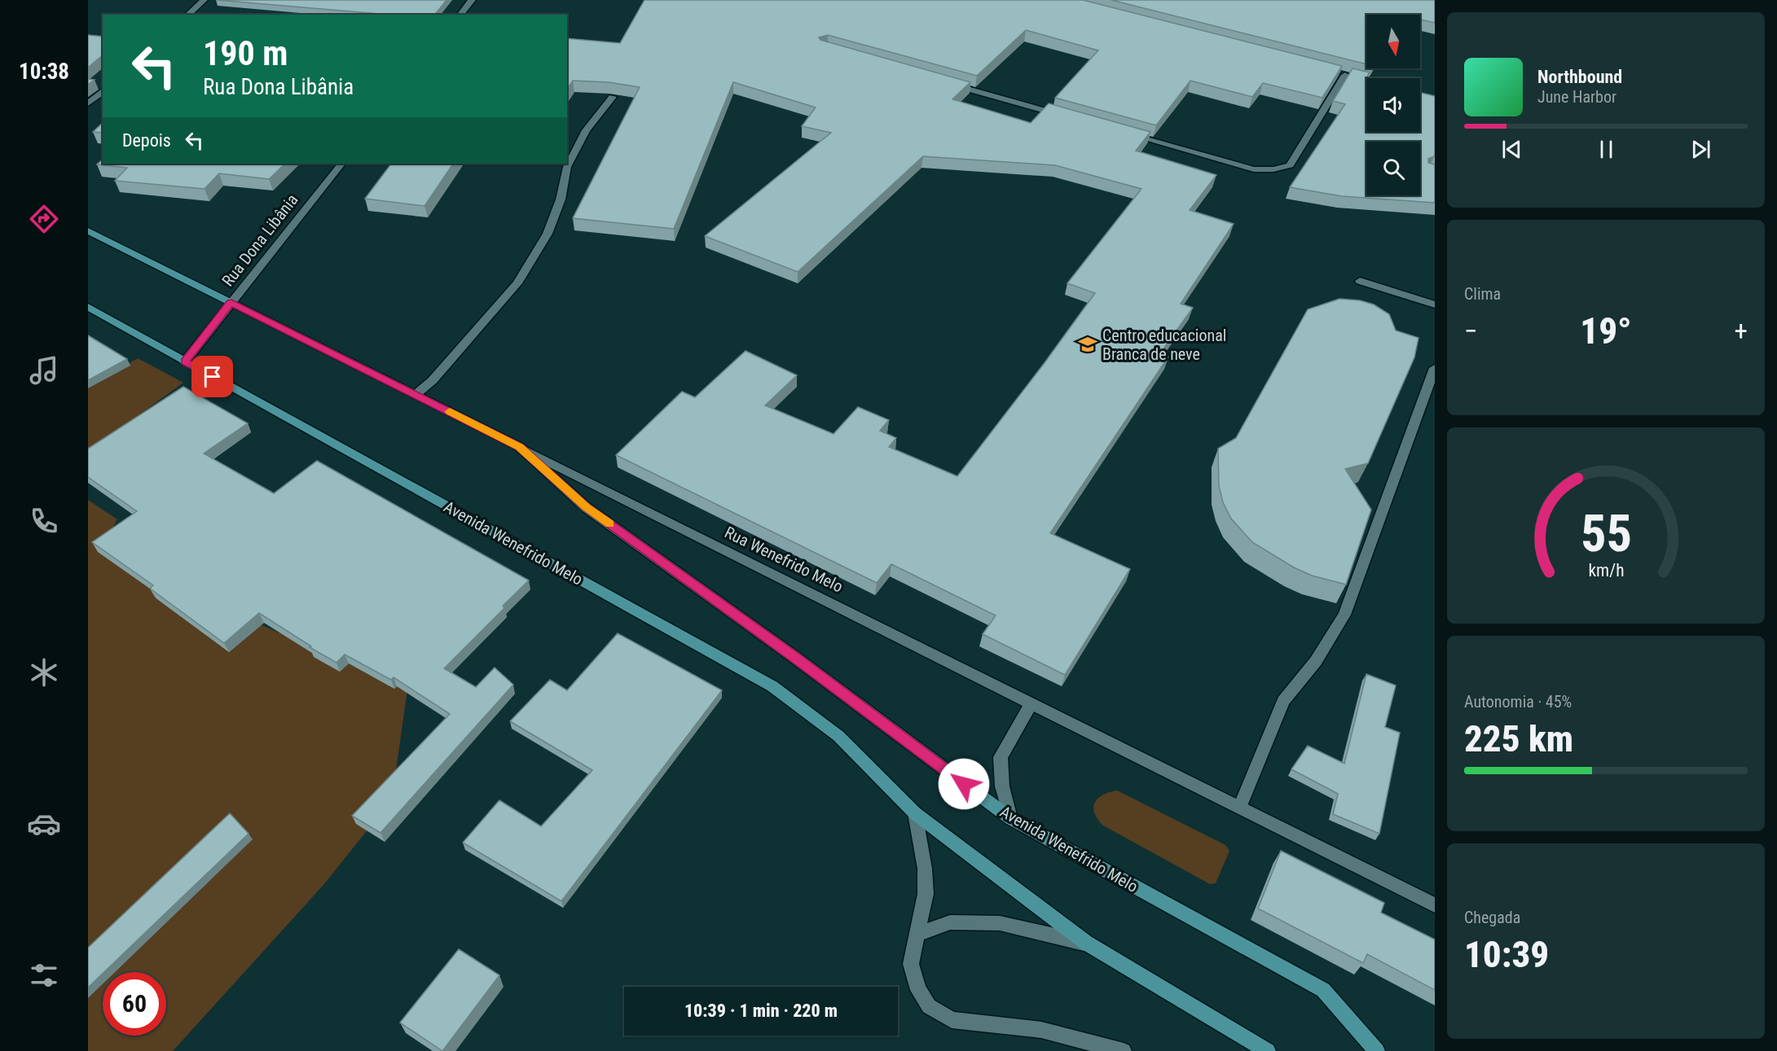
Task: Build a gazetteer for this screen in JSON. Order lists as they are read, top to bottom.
{
  "streets": {
    "main road": ["Avenida Wenefrido Melo"],
    "street": ["Rua Dona Libânia", "Rua Wenefrido Melo"]
  },
  "crossings": [
    ["Rua Dona Libânia", "Avenida Wenefrido Melo"],
    ["Avenida Wenefrido Melo", "Rua Wenefrido Melo"]
  ],
  "places": {
    "school or university": ["Centro educacional Branca de neve"]
  },
  "north": "bottom",
  "page": {
    "tabs": "10:38",
    "turn": ["190 m", "Rua Dona Libânia"],
    "song": ["Northbound", "June Harbor"],
    "then": "Depois",
    "tile": [
      "Clima",
      ["Autonomia · 45%", "225 km"],
      ["Chegada", "10:39"]
    ],
    "heat": ["−", "19°", "+"],
    "limit": "60",
    "trip": "10:39 · 1 min · 220 m",
    "gauge": ["55", "km/h"]
  }
}
